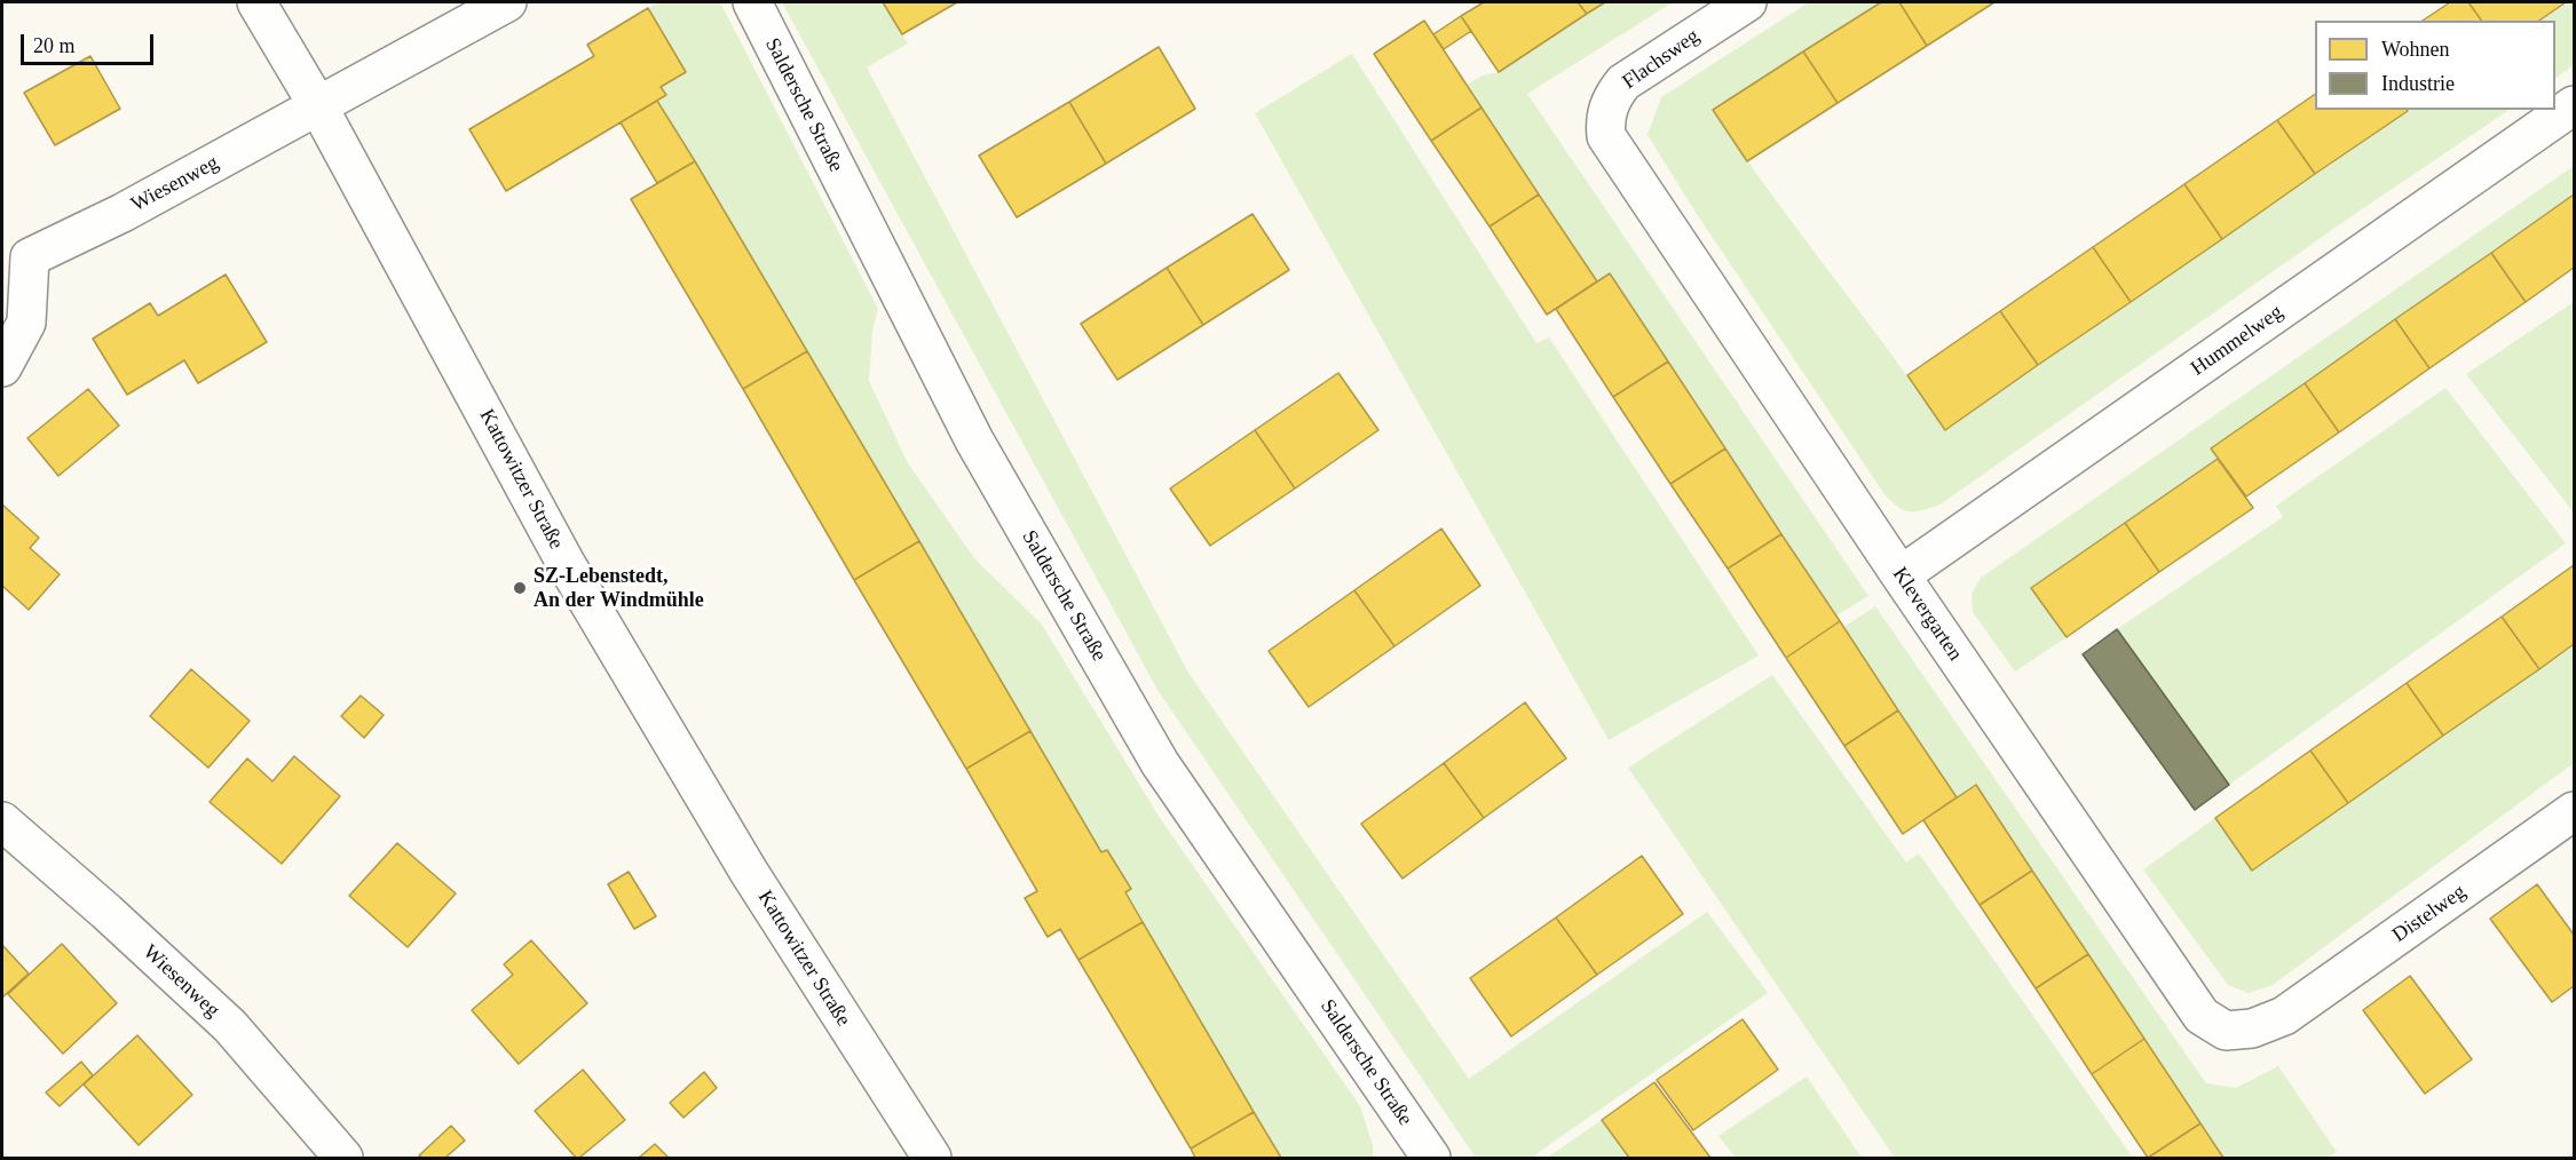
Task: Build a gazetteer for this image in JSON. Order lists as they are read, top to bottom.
{
  "streets": {
    "street": [
      "Flachsweg",
      "Saldersche Straße",
      "Wiesenweg",
      "Hummelweg",
      "Kattowitzer Straße",
      "Klevergarten",
      "Distelweg"
    ]
  },
  "crossings": [
    ["Flachsweg", "Klevergarten"],
    ["Wiesenweg", "Kattowitzer Straße"],
    ["Hummelweg", "Klevergarten"],
    ["Klevergarten", "Distelweg"]
  ],
  "places": ["SZ-Lebenstedt, An der Windmühle"],
  "legend": ["Wohnen", "Industrie"],
  "scale_bar": "20 m"
}
